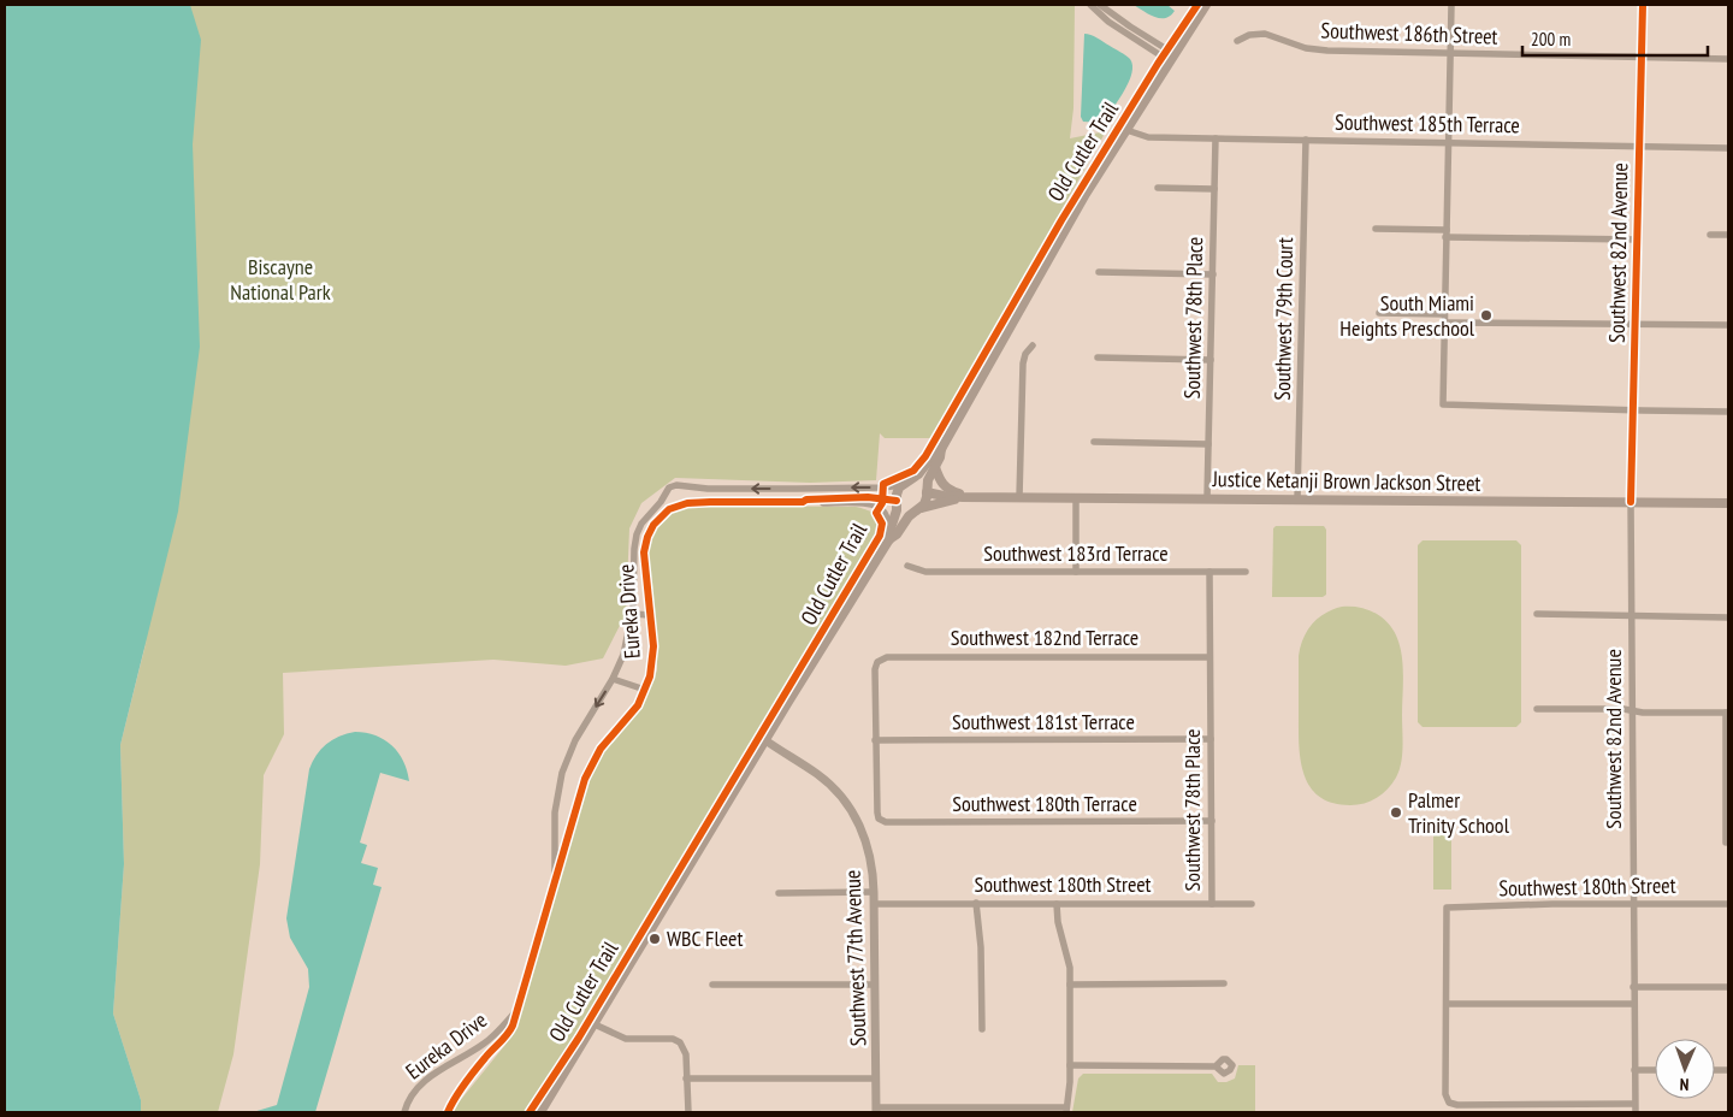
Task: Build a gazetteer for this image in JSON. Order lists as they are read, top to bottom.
{
  "streets": {
    "main road": ["Justice Ketanji Brown Jackson Street"],
    "street": [
      "Southwest 186th Street",
      "Southwest 185th Terrace",
      "Southwest 82nd Avenue",
      "Southwest 78th Place",
      "Southwest 79th Court",
      "Southwest 183rd Terrace",
      "Eureka Drive",
      "Southwest 182nd Terrace",
      "Southwest 181st Terrace",
      "Southwest 180th Terrace",
      "Southwest 180th Street",
      "Southwest 77th Avenue"
    ],
    "cycle path": ["Old Cutler Trail"]
  },
  "crossings": [
    ["Southwest 186th Street", "Southwest 82nd Avenue"],
    ["Southwest 185th Terrace", "Southwest 82nd Avenue"],
    ["Southwest 185th Terrace", "Southwest 78th Place"],
    ["Southwest 185th Terrace", "Southwest 79th Court"],
    ["Southwest 82nd Avenue", "Justice Ketanji Brown Jackson Street"],
    ["Southwest 82nd Avenue", "Southwest 180th Street"],
    ["Southwest 78th Place", "Justice Ketanji Brown Jackson Street"],
    ["Southwest 78th Place", "Southwest 183rd Terrace"],
    ["Southwest 78th Place", "Southwest 182nd Terrace"],
    ["Southwest 78th Place", "Southwest 181st Terrace"],
    ["Southwest 78th Place", "Southwest 180th Terrace"],
    ["Southwest 78th Place", "Southwest 180th Street"],
    ["Southwest 79th Court", "Justice Ketanji Brown Jackson Street"],
    ["Southwest 182nd Terrace", "Southwest 181st Terrace"],
    ["Southwest 182nd Terrace", "Southwest 180th Terrace"],
    ["Southwest 181st Terrace", "Southwest 180th Terrace"],
    ["Southwest 180th Street", "Southwest 77th Avenue"]
  ],
  "parks": ["Biscayne National Park"],
  "places": ["South Miami Heights Preschool", "Palmer Trinity School", "WBC Fleet"],
  "scale_bar": "200 m",
  "north": "bottom"
}
